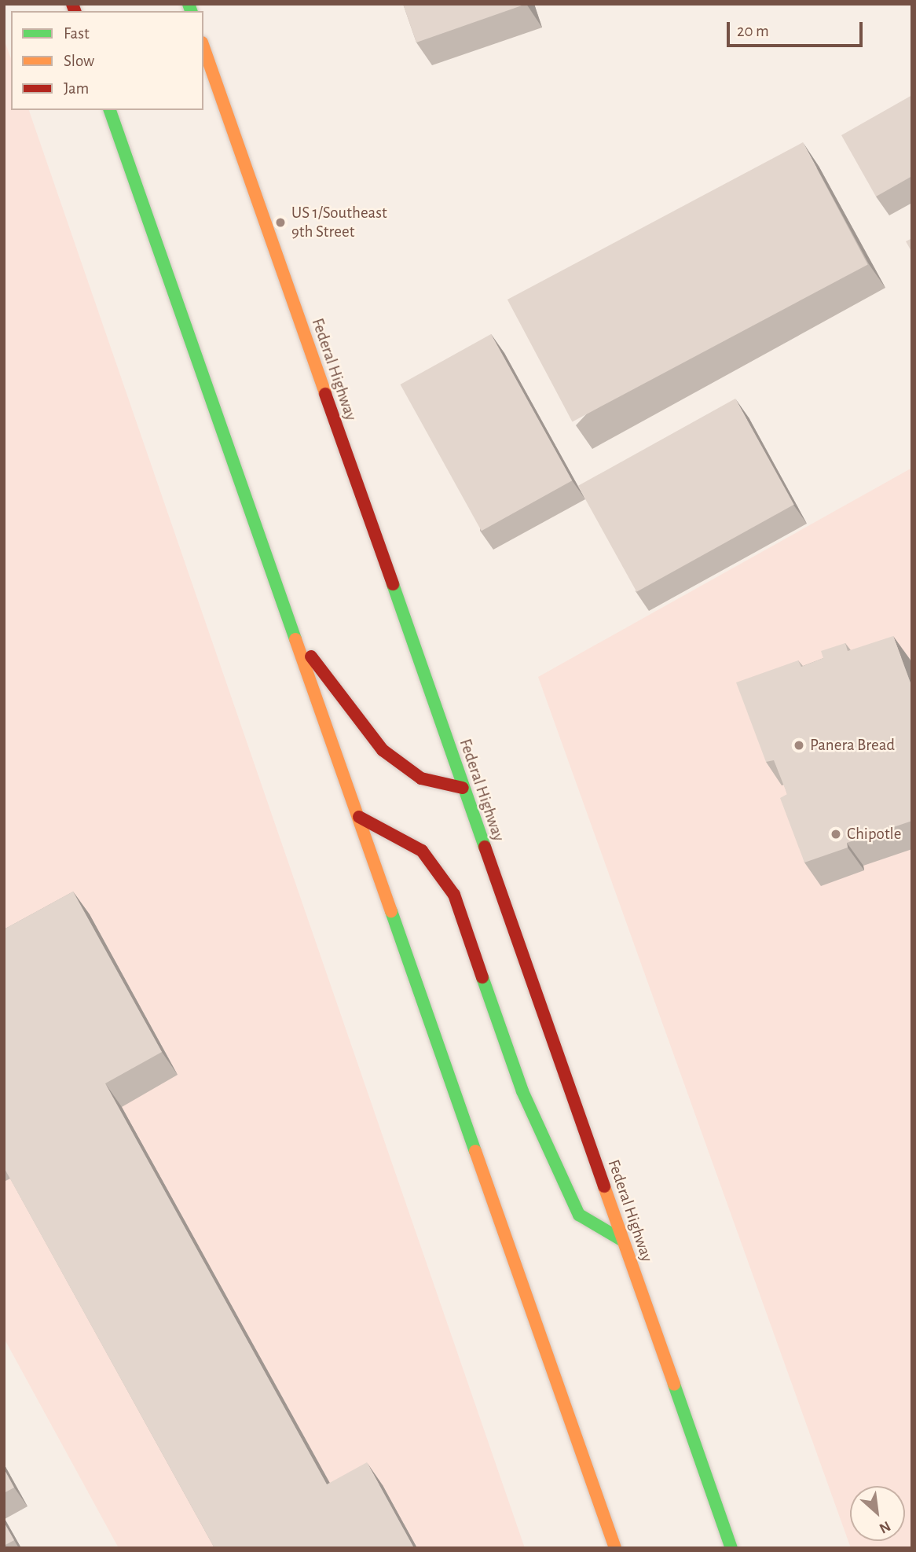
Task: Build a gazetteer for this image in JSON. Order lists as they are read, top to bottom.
{
  "streets": {
    "main road": ["Federal Highway"]
  },
  "places": ["US 1/Southeast 9th Street", "Panera Bread", "Chipotle"],
  "legend": ["Fast", "Slow", "Jam"],
  "scale_bar": "20 m",
  "north": "bottom right"
}
